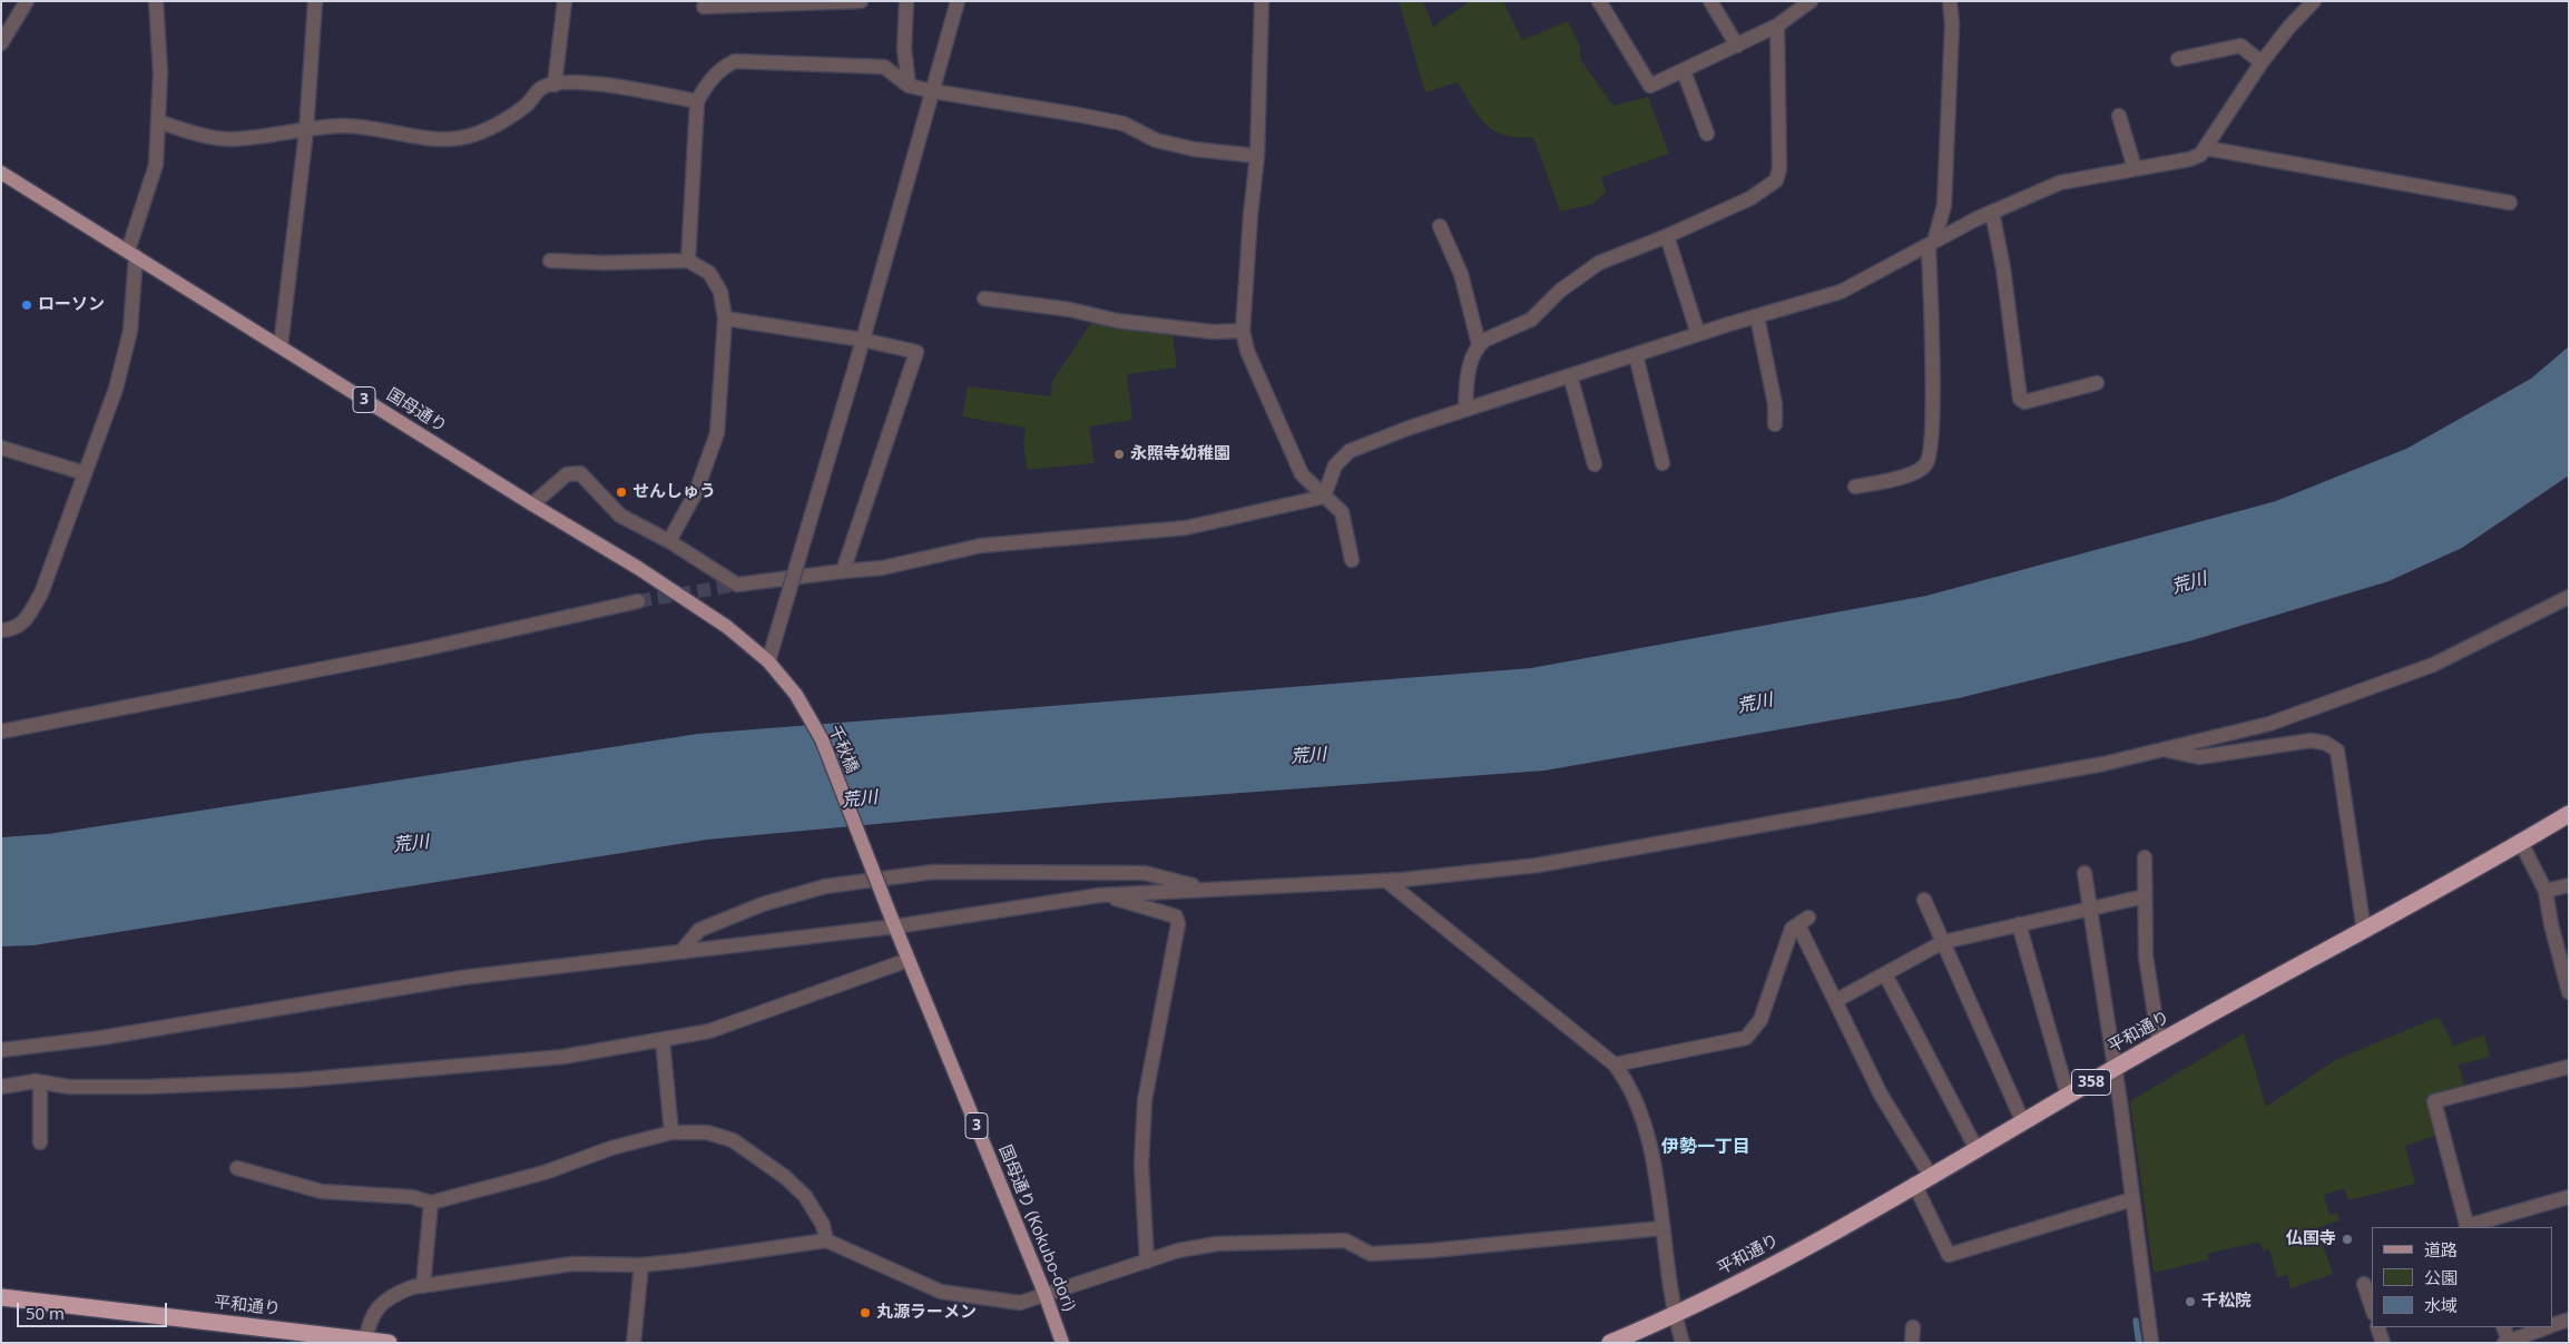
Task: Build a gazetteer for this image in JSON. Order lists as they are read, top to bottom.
{
  "streets": {
    "highway": ["平和通り", "358"],
    "main road": [
      "3",
      "国母通り",
      "千秋橋",
      "国母通り (Kokubo-dori)"
    ]
  },
  "crossings": [
    ["国母通り", "千秋橋"],
    ["千秋橋", "国母通り (Kokubo-dori)"]
  ],
  "districts": ["伊勢一丁目"],
  "water": ["荒川"],
  "places": [
    "ローソン",
    "永照寺幼稚園",
    "せんしゅう",
    "仏国寺",
    "千松院",
    "丸源ラーメン"
  ],
  "legend": ["道路", "公園", "水域"],
  "scale_bar": "50 m"
}
